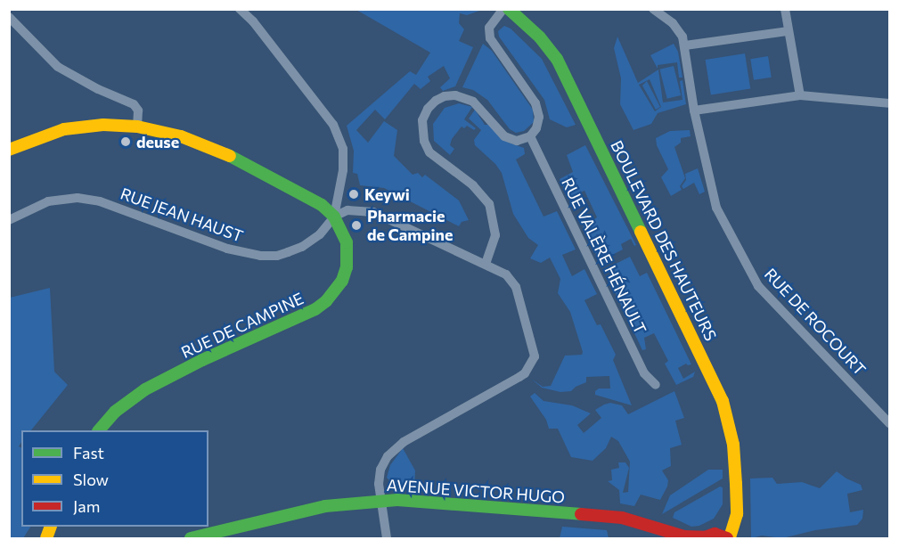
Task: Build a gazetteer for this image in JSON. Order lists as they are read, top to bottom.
{
  "streets": {
    "street": [
      "RUE JEAN HAUST",
      "BOULEVARD DES HAUTEURS",
      "RUE VALÈRE HÉNAULT",
      "RUE DE ROCOURT",
      "RUE DE CAMPINE",
      "AVENUE VICTOR HUGO"
    ]
  },
  "crossings": [
    ["RUE JEAN HAUST", "RUE DE CAMPINE"]
  ],
  "places": ["deuse", "Keywi", "Pharmacie de Campine"],
  "legend": ["Fast", "Slow", "Jam"]
}
